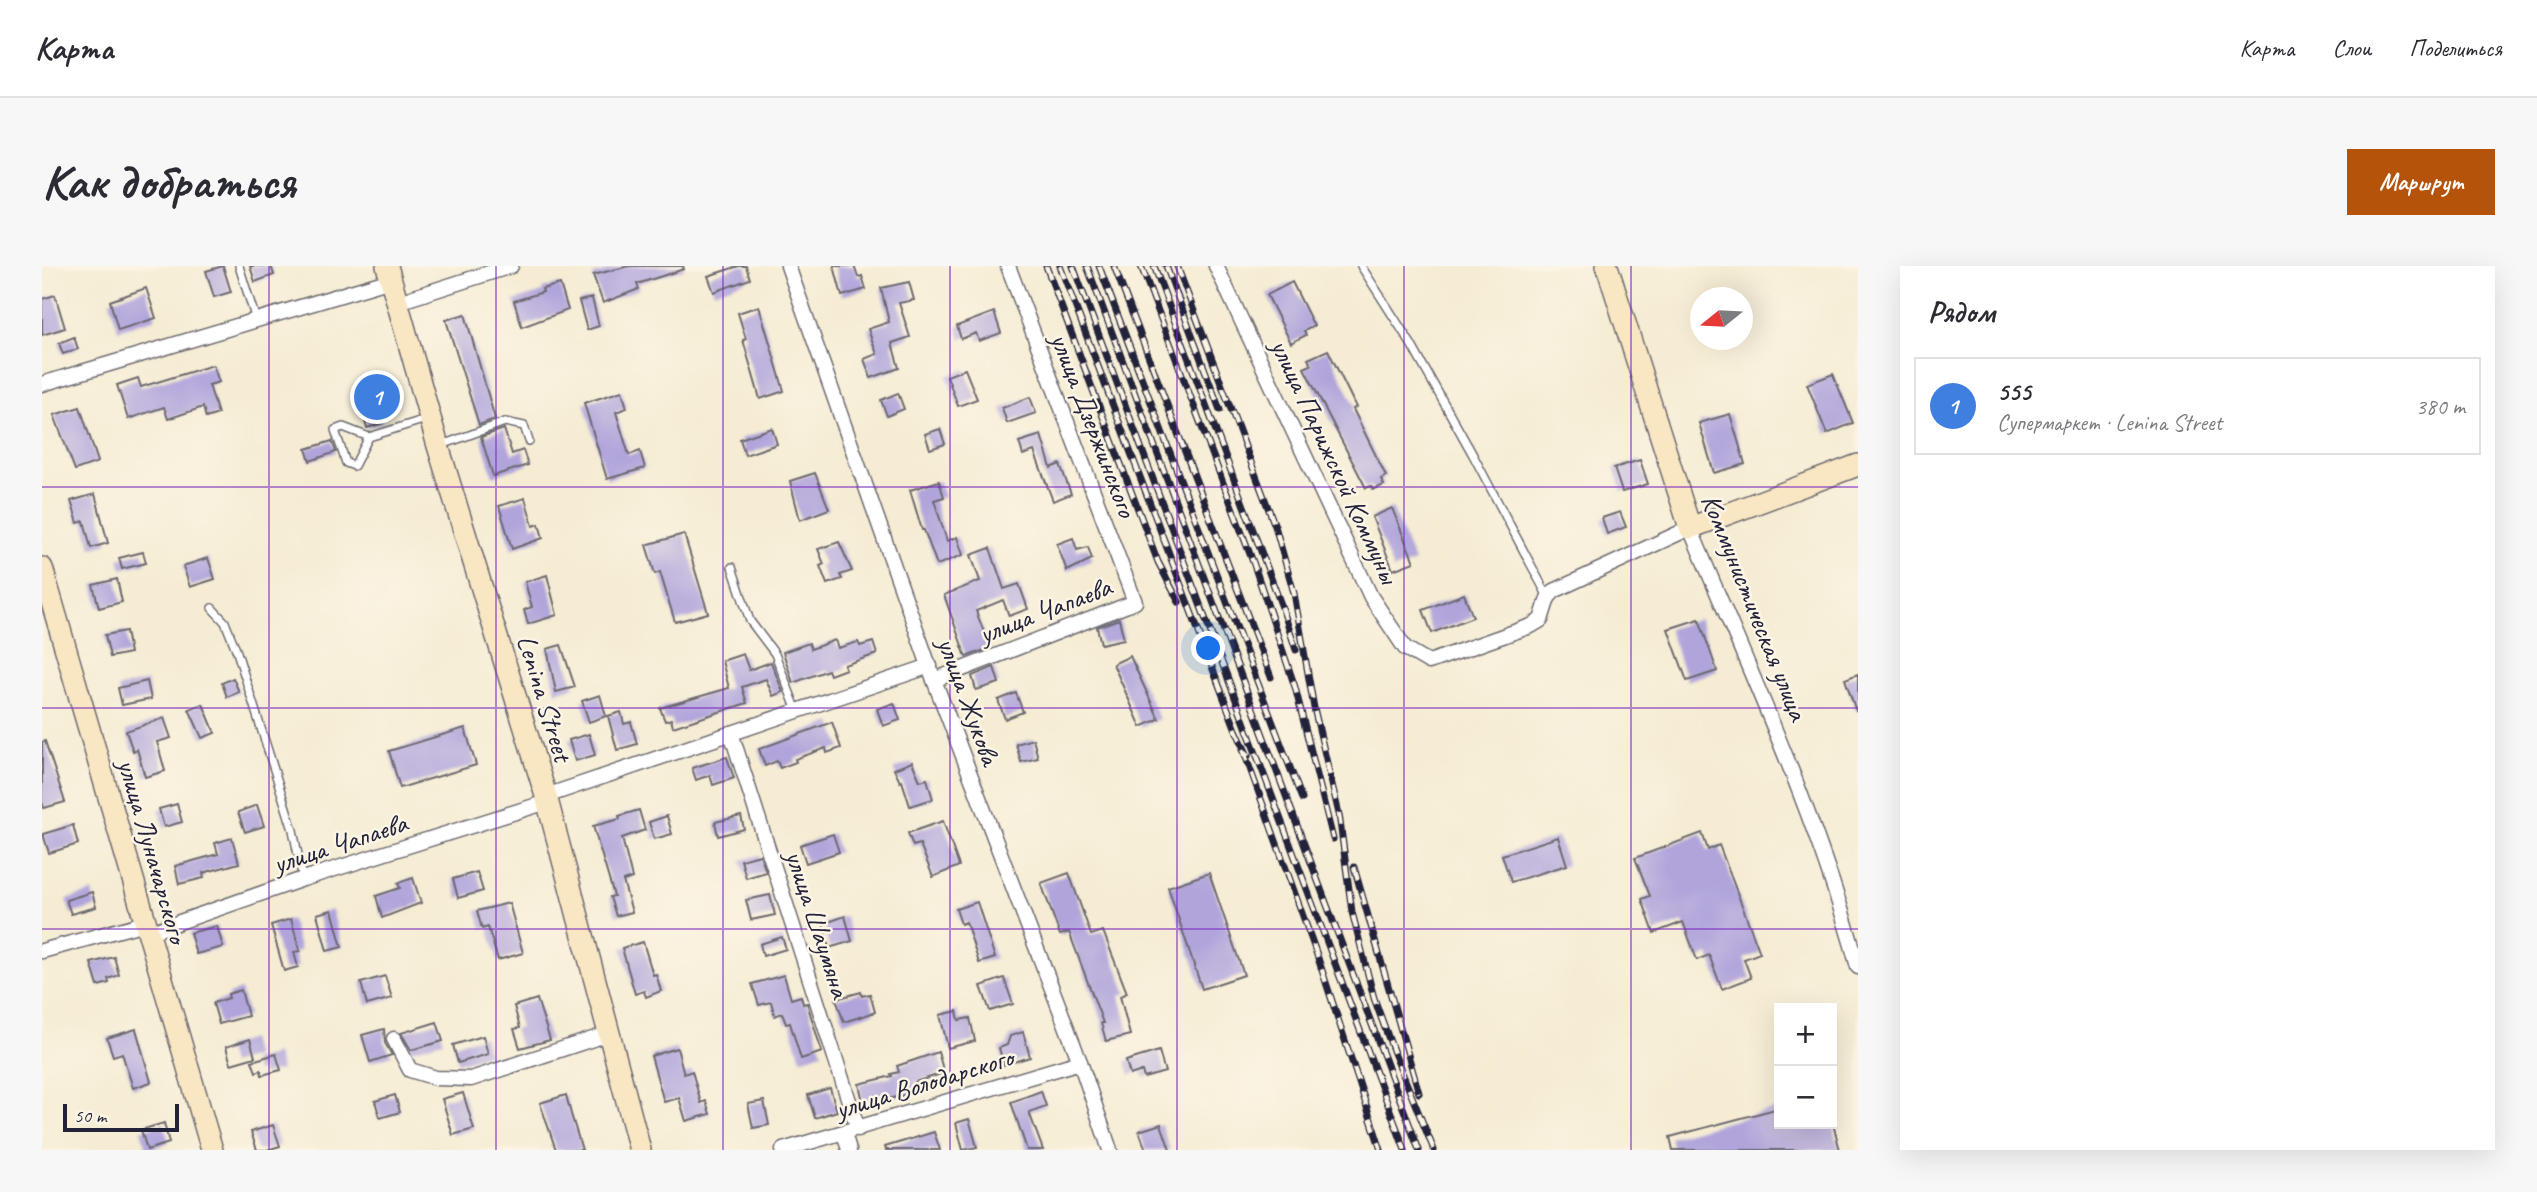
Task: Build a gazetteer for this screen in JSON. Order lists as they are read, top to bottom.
{
  "streets": {
    "main road": ["Коммунистическая улица", "Lenina Street", "улица Луначарского"],
    "street": [
      "улица Дзержинского",
      "улица Парижской Коммуны",
      "улица Чапаева",
      "улица Жукова",
      "улица Шаумяна",
      "улица Володарского"
    ]
  },
  "crossings": [
    ["улица Дзержинского", "улица Чапаева"],
    ["улица Чапаева", "Lenina Street"],
    ["улица Чапаева", "улица Жукова"],
    ["улица Чапаева", "улица Луначарского"],
    ["улица Чапаева", "улица Шаумяна"],
    ["улица Жукова", "улица Володарского"],
    ["улица Шаумяна", "улица Володарского"]
  ],
  "scale_bar": "50 m",
  "north": "left",
  "page": {
    "header": "Карта",
    "nav": ["Карта", "Слои", "Поделиться"],
    "buttons": "Маршрут",
    "title": "Как добраться",
    "heading": "Рядом",
    "list": [
      {
        "mark": "1",
        "name": "555",
        "note": "Супермаркет · Lenina Street",
        "value": "380 m"
      }
    ],
    "pins": "1",
    "map_buttons": ["+", "−"],
    "scale": "50 m"
  }
}
